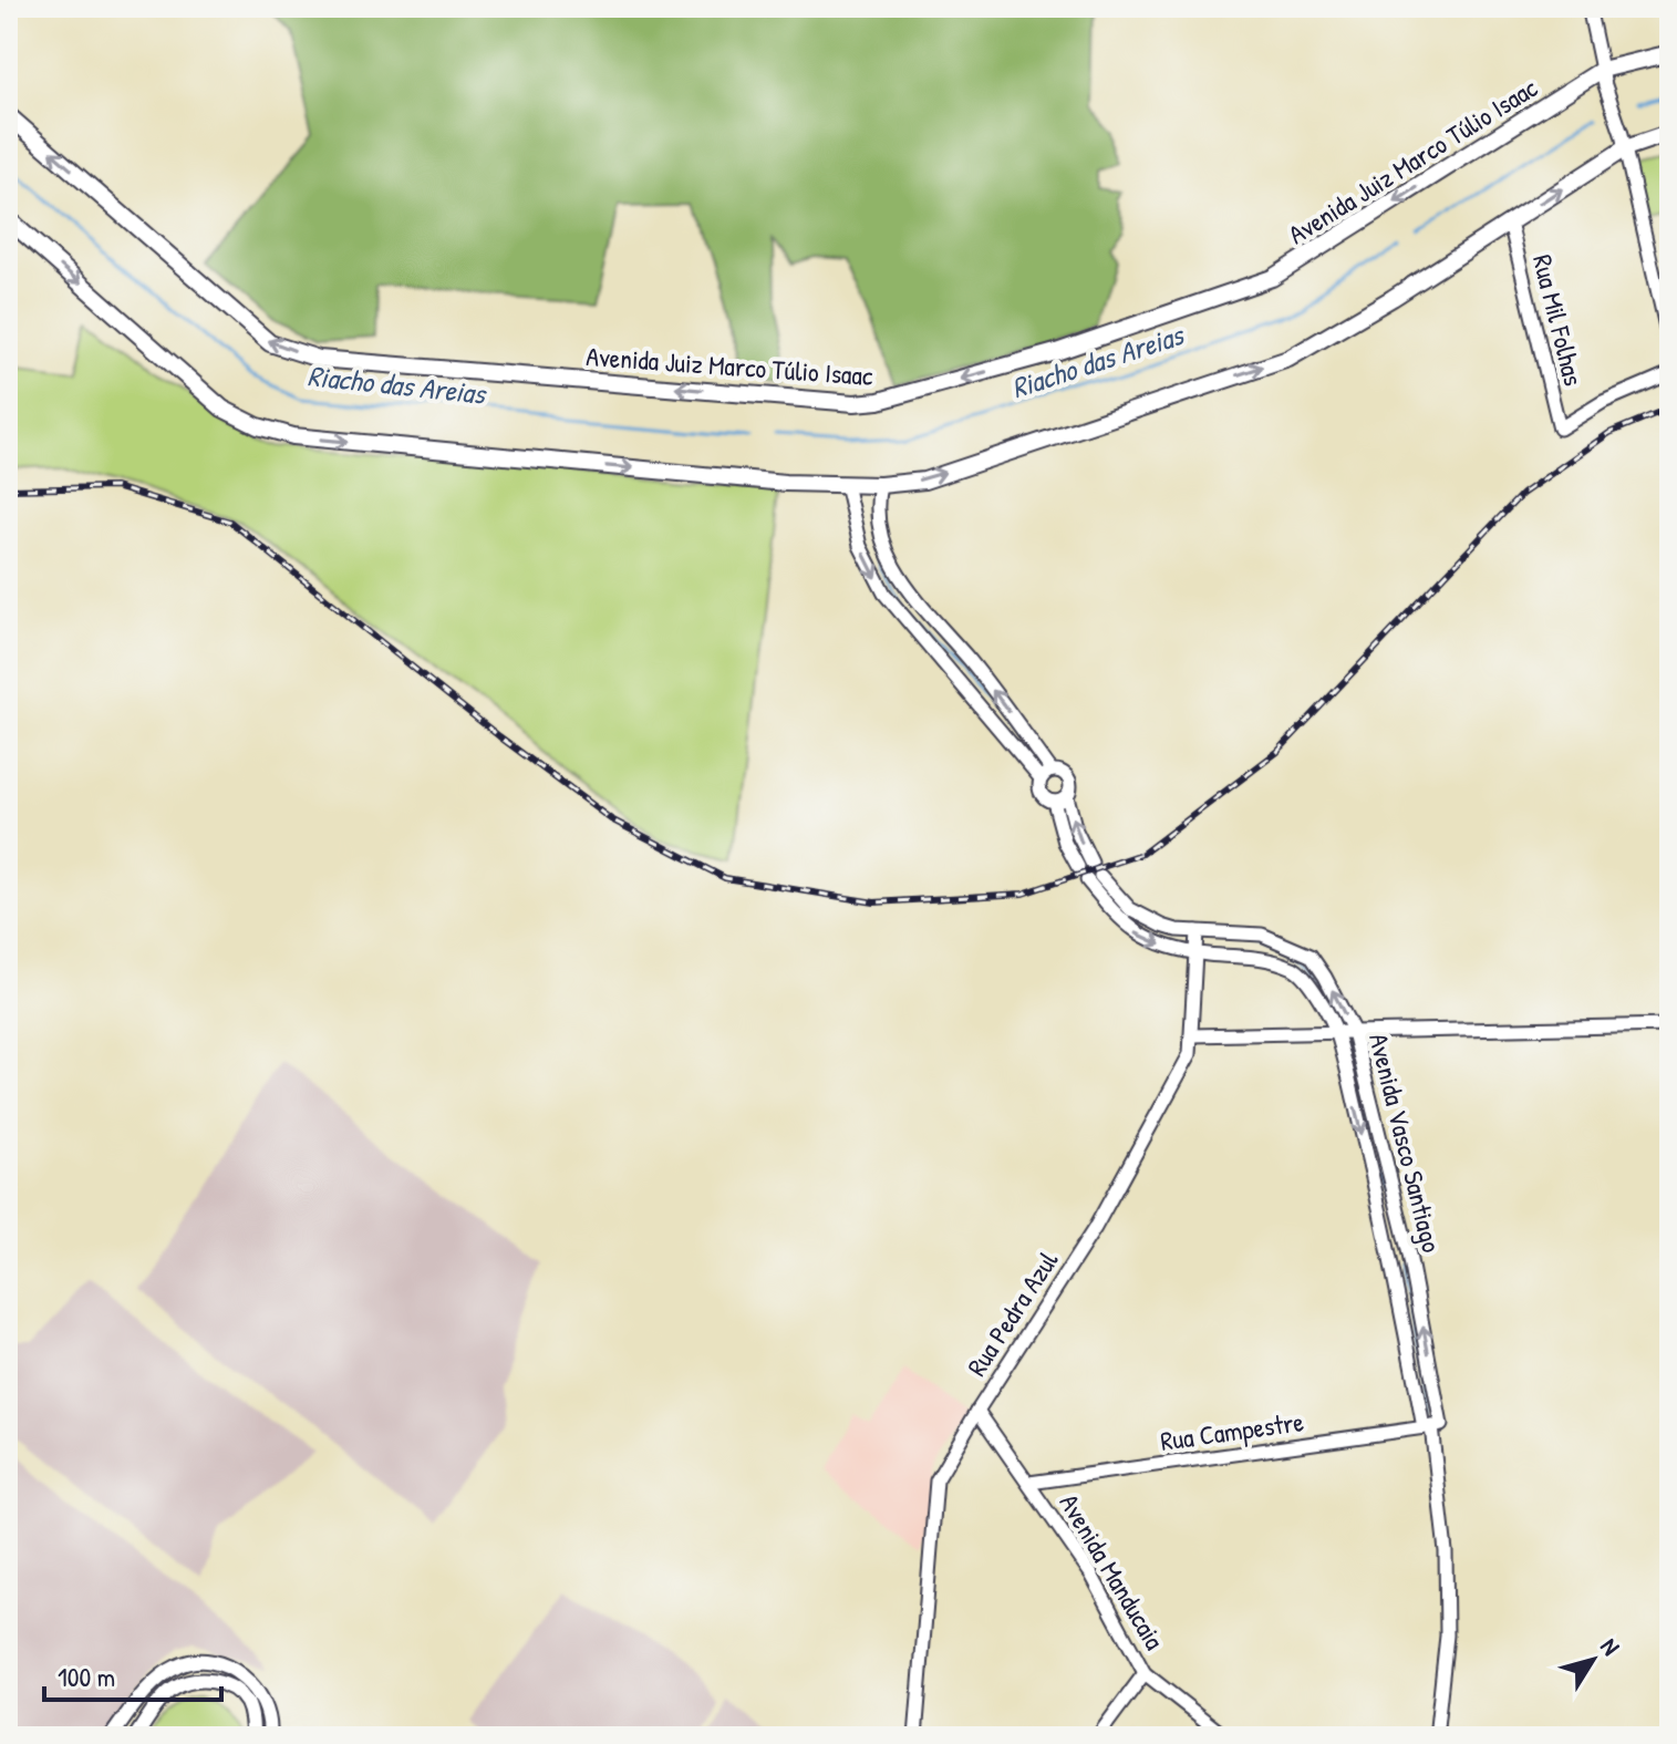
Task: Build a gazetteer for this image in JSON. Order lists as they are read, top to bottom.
{
  "streets": {
    "main road": ["Avenida Juiz Marco Túlio Isaac"],
    "street": [
      "Rua Mil Folhas",
      "Avenida Vasco Santiago",
      "Rua Pedra Azul",
      "Rua Campestre",
      "Avenida Manducaia"
    ]
  },
  "crossings": [
    ["Avenida Vasco Santiago", "Rua Pedra Azul"],
    ["Avenida Vasco Santiago", "Rua Campestre"],
    ["Rua Pedra Azul", "Avenida Manducaia"],
    ["Rua Campestre", "Avenida Manducaia"]
  ],
  "water": ["Riacho das Areias"],
  "scale_bar": "100 m",
  "north": "top right"
}
